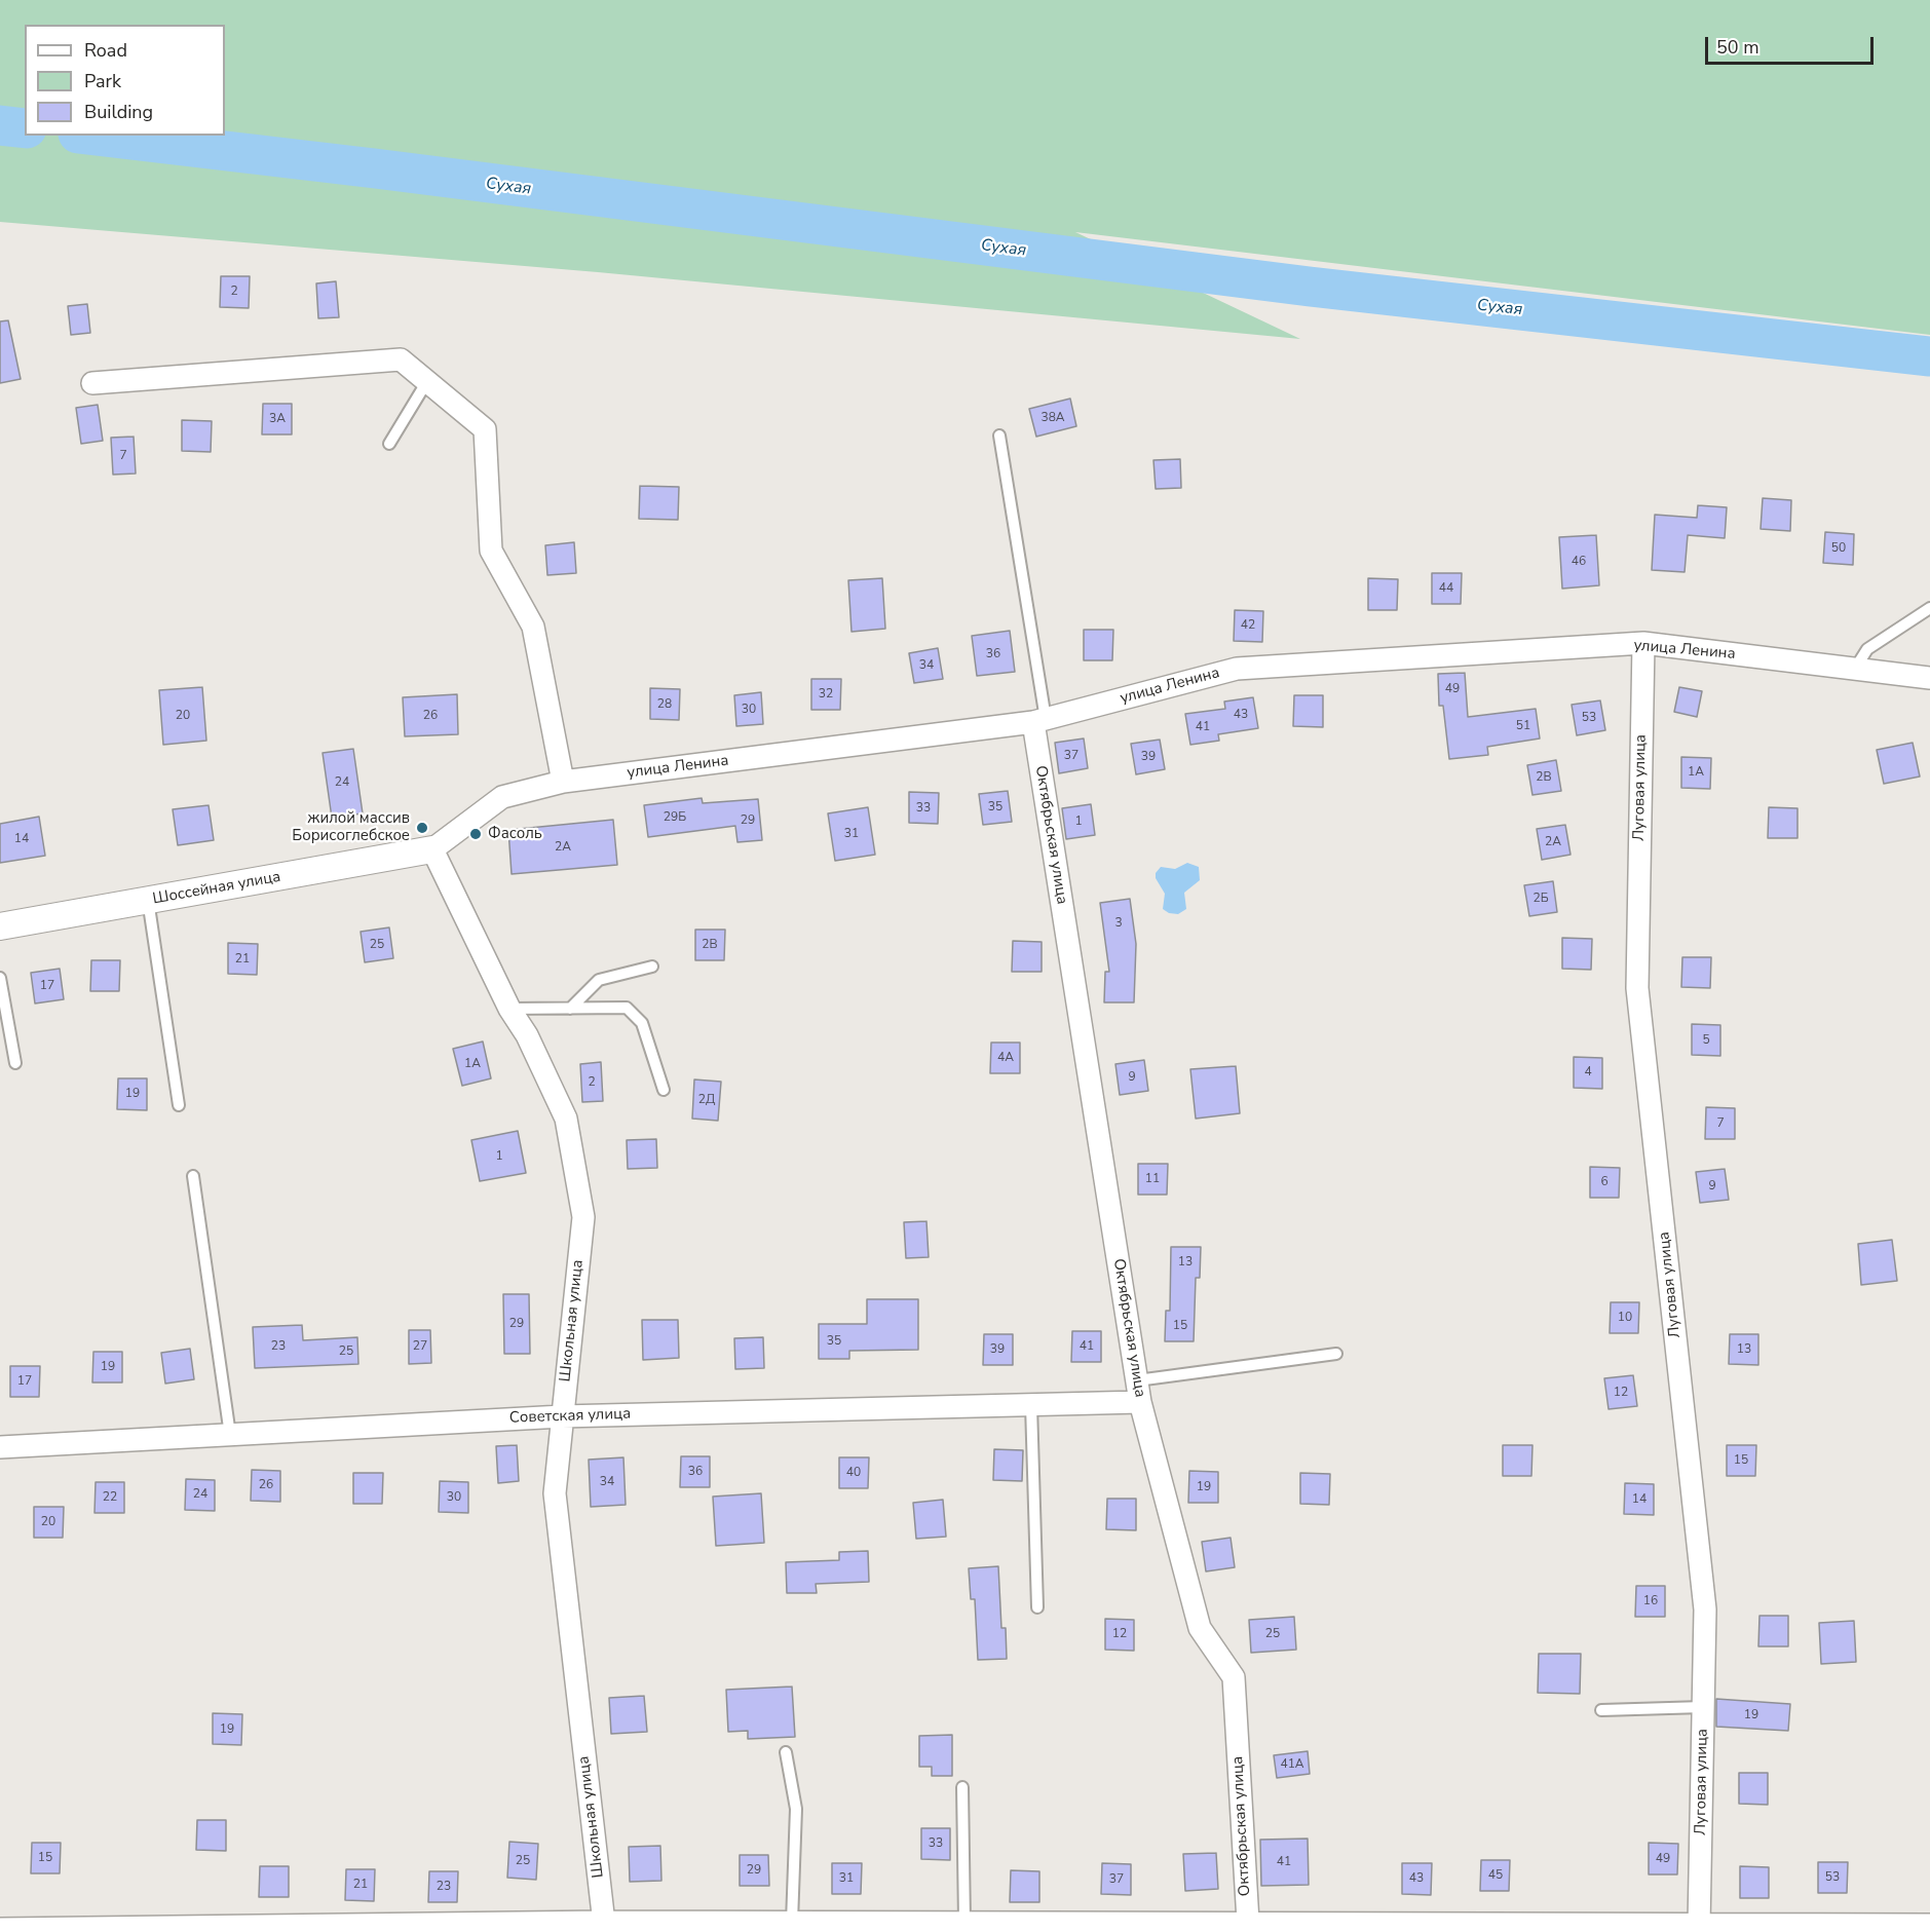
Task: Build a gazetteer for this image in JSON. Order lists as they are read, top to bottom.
{
  "streets": {
    "street": [
      "улица Ленина",
      "Луговая улица",
      "Октябрьская улица",
      "Шоссейная улица",
      "Школьная улица",
      "Советская улица"
    ]
  },
  "crossings": [
    ["улица Ленина", "Луговая улица"],
    ["улица Ленина", "Октябрьская улица"],
    ["улица Ленина", "Шоссейная улица"],
    ["улица Ленина", "Школьная улица"],
    ["Октябрьская улица", "Советская улица"],
    ["Шоссейная улица", "Школьная улица"],
    ["Школьная улица", "Советская улица"]
  ],
  "water": ["Сухая"],
  "places": ["жилой массив Борисоглебское", "Фасоль"],
  "house_numbers": [
    "2",
    "38А",
    "3А",
    "7",
    "50",
    "46",
    "44",
    "42",
    "36",
    "34",
    "49",
    "32",
    "28",
    "30",
    "43",
    "20",
    "26",
    "53",
    "51",
    "41",
    "37",
    "39",
    "1А",
    "2В",
    "24",
    "35",
    "33",
    "29Б",
    "29",
    "1",
    "31",
    "14",
    "2А",
    "2А",
    "2Б",
    "3",
    "25",
    "2В",
    "21",
    "17",
    "5",
    "4А",
    "1А",
    "4",
    "9",
    "2",
    "19",
    "2Д",
    "7",
    "1",
    "11",
    "6",
    "9",
    "13",
    "10",
    "29",
    "15",
    "35",
    "23",
    "27",
    "41",
    "39",
    "13",
    "25",
    "19",
    "17",
    "12",
    "15",
    "36",
    "40",
    "34",
    "26",
    "19",
    "24",
    "22",
    "30",
    "14",
    "20",
    "16",
    "12",
    "25",
    "19",
    "19",
    "41А",
    "33",
    "15",
    "49",
    "25",
    "41",
    "29",
    "45",
    "53",
    "31",
    "43",
    "37",
    "21",
    "23"
  ],
  "legend": ["Road", "Park", "Building"],
  "scale_bar": "50 m"
}
